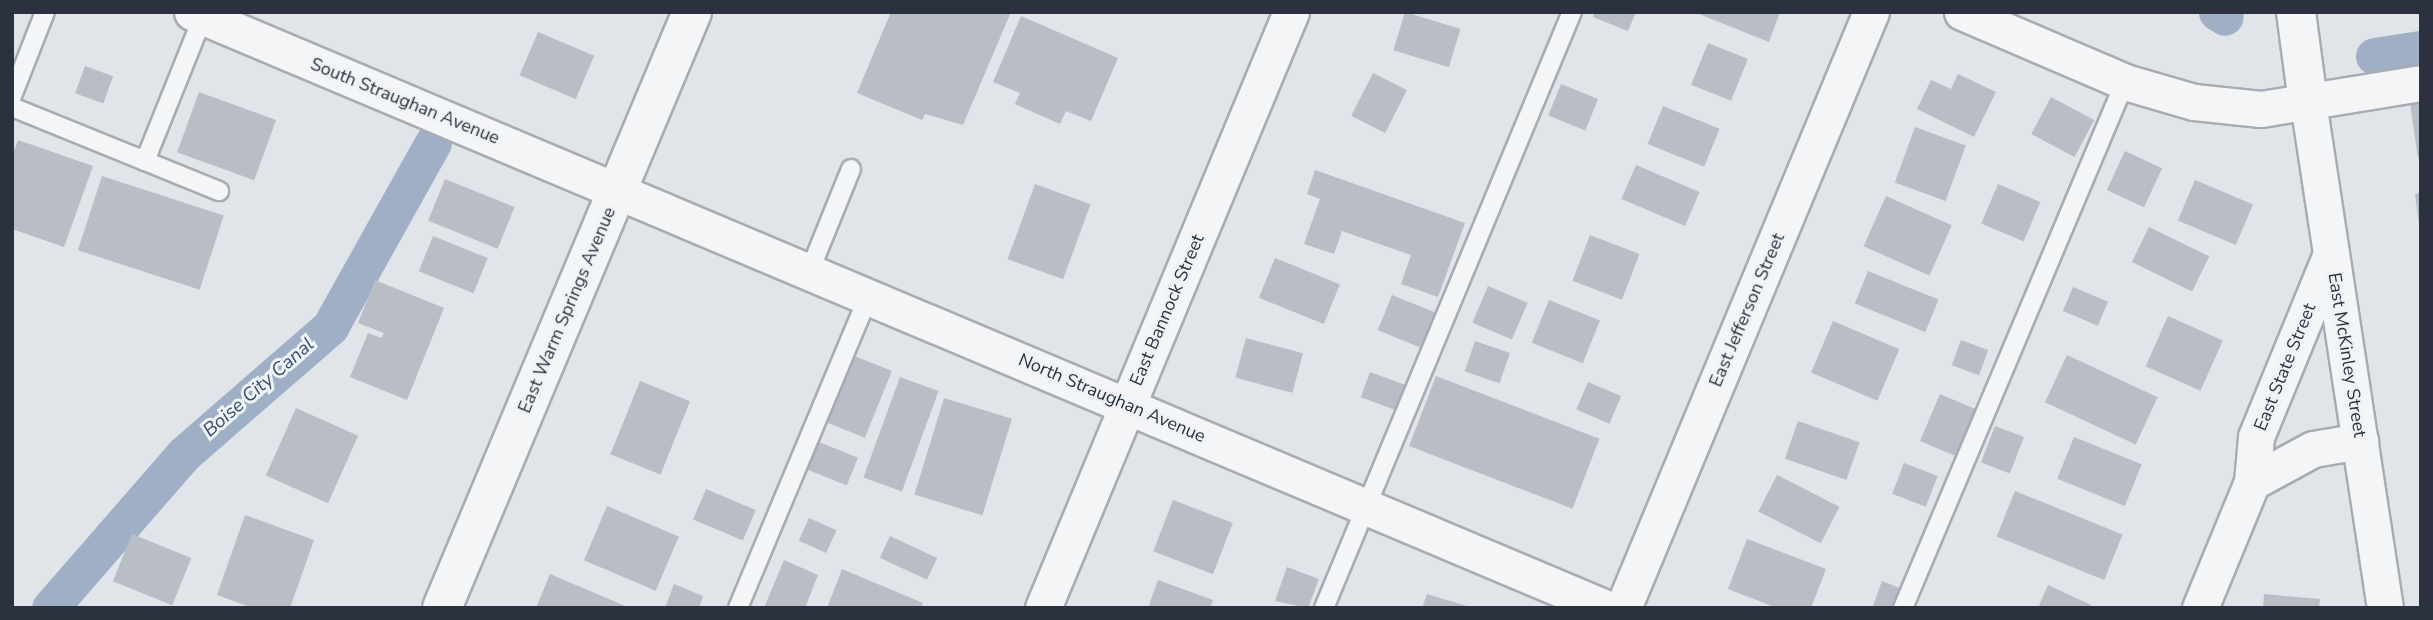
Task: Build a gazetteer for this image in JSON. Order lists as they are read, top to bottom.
{
  "streets": {
    "street": [
      "South Straughan Avenue",
      "East Warm Springs Avenue",
      "East Bannock Street",
      "East Jefferson Street",
      "East McKinley Street",
      "East State Street",
      "North Straughan Avenue"
    ]
  },
  "crossings": [
    ["South Straughan Avenue", "East Warm Springs Avenue"],
    ["South Straughan Avenue", "North Straughan Avenue"],
    ["East Warm Springs Avenue", "North Straughan Avenue"],
    ["East Bannock Street", "North Straughan Avenue"],
    ["East McKinley Street", "East State Street"]
  ],
  "water": ["Boise City Canal"]
}
